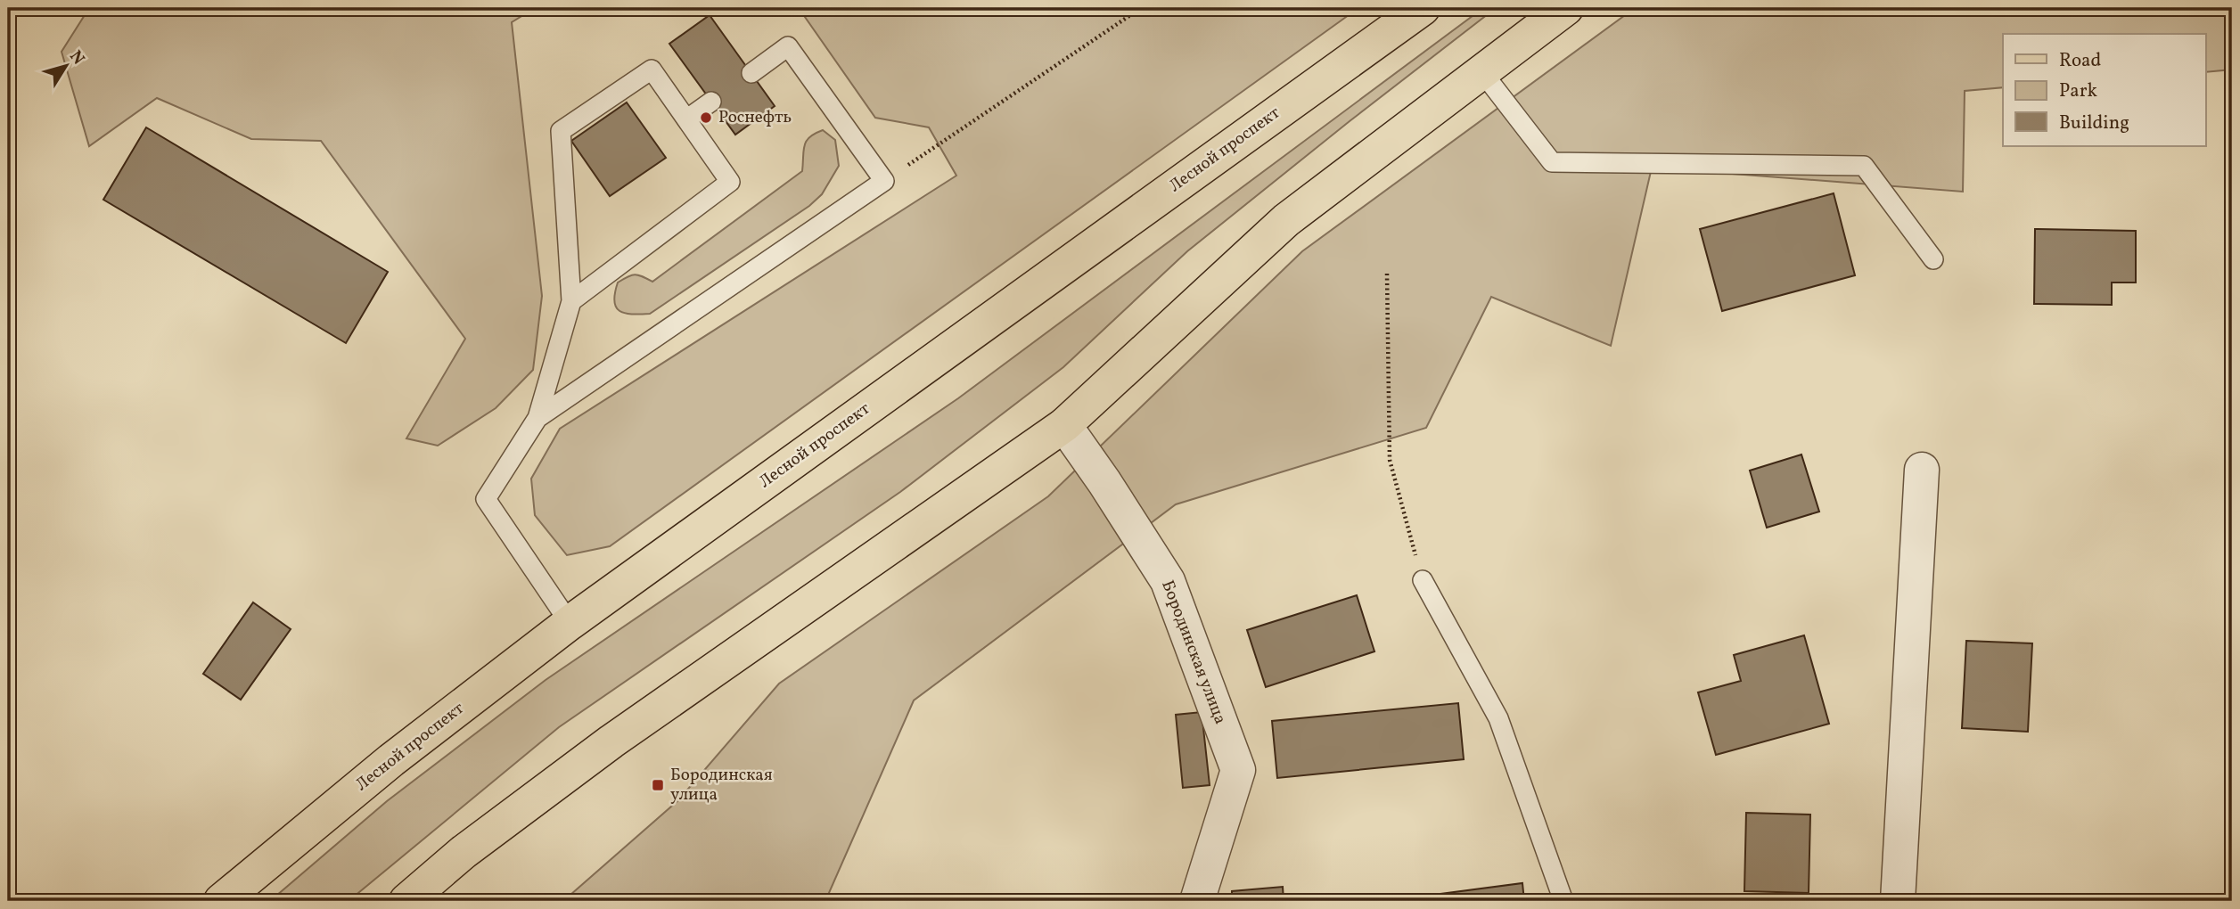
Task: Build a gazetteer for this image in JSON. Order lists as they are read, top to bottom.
{
  "streets": {
    "main road": ["Лесной проспект"],
    "street": ["Бородинская улица"]
  },
  "places": {
    "other": ["Роснефть"],
    "transit": ["Бородинская улица"]
  },
  "legend": ["Road", "Park", "Building"],
  "north": "top right"
}
